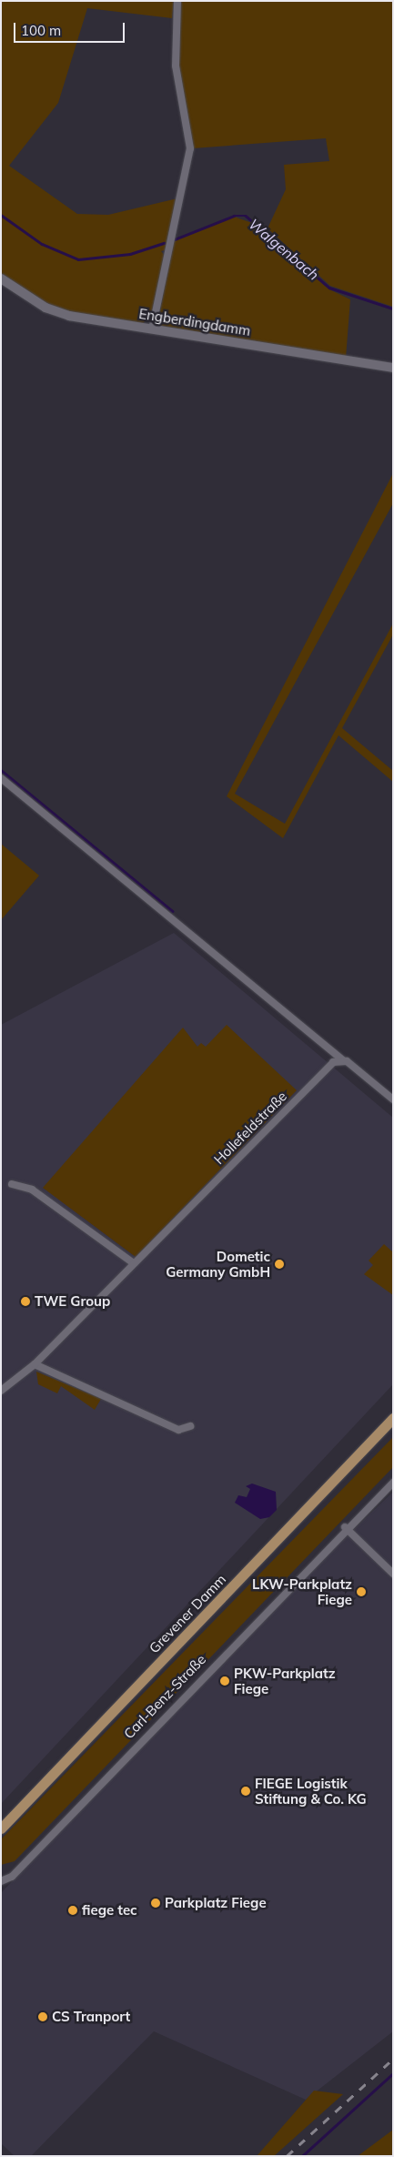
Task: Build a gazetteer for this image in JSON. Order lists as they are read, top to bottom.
{
  "streets": {
    "main road": ["Grevener Damm"],
    "street": ["Engberdingdamm", "Hollefeldstraße", "Carl-Benz-Straße"]
  },
  "water": ["Walgenbach"],
  "places": [
    "Dometic Germany GmbH",
    "TWE Group",
    "LKW-Parkplatz Fiege",
    "PKW-Parkplatz Fiege",
    "FIEGE Logistik Stiftung & Co. KG",
    "Parkplatz Fiege",
    "fiege tec",
    "CS Tranport"
  ],
  "scale_bar": "100 m"
}
